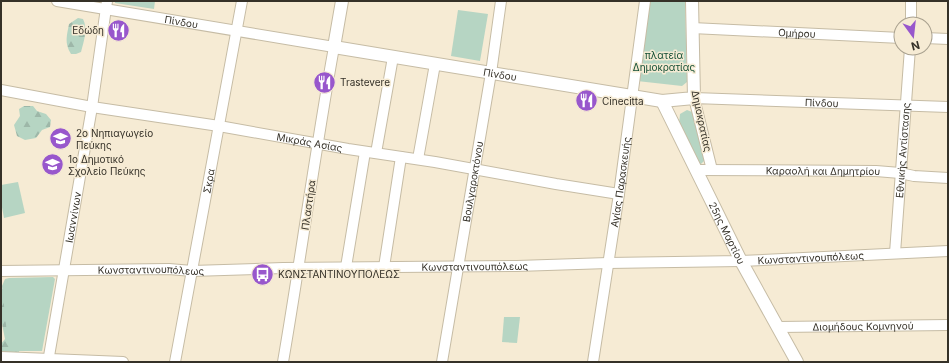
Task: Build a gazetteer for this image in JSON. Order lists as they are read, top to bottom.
{
  "streets": {
    "street": [
      "Πίνδου",
      "Ομήρου",
      "Δημοκρατίας",
      "Μικράς Ασίας",
      "Εθνικής Αντίστασης",
      "Καραολή και Δημητρίου",
      "Σκρα",
      "Βουλγαροκτόνου",
      "Αγίας Παρασκευής",
      "Πλαστήρα",
      "Ιωαννίνων",
      "25ης Μαρτίου",
      "Κωνσταντινουπόλεως",
      "Διομήδους Κομνηνού"
    ]
  },
  "crossings": [
    ["Πίνδου", "Δημοκρατίας"],
    ["Πίνδου", "Εθνικής Αντίστασης"],
    ["Πίνδου", "Σκρα"],
    ["Πίνδου", "Βουλγαροκτόνου"],
    ["Πίνδου", "Αγίας Παρασκευής"],
    ["Πίνδου", "Πλαστήρα"],
    ["Πίνδου", "Ιωαννίνων"],
    ["Πίνδου", "25ης Μαρτίου"],
    ["Ομήρου", "Δημοκρατίας"],
    ["Δημοκρατίας", "Καραολή και Δημητρίου"],
    ["Μικράς Ασίας", "Σκρα"],
    ["Μικράς Ασίας", "Βουλγαροκτόνου"],
    ["Μικράς Ασίας", "Αγίας Παρασκευής"],
    ["Μικράς Ασίας", "Πλαστήρα"],
    ["Μικράς Ασίας", "Ιωαννίνων"],
    ["Εθνικής Αντίστασης", "Καραολή και Δημητρίου"],
    ["Εθνικής Αντίστασης", "Κωνσταντινουπόλεως"],
    ["Καραολή και Δημητρίου", "25ης Μαρτίου"],
    ["Σκρα", "Κωνσταντινουπόλεως"],
    ["Βουλγαροκτόνου", "Κωνσταντινουπόλεως"],
    ["Αγίας Παρασκευής", "Κωνσταντινουπόλεως"],
    ["Πλαστήρα", "Κωνσταντινουπόλεως"],
    ["Ιωαννίνων", "Κωνσταντινουπόλεως"],
    ["25ης Μαρτίου", "Κωνσταντινουπόλεως"],
    ["25ης Μαρτίου", "Διομήδους Κομνηνού"]
  ],
  "parks": ["πλατεία Δημοκρατίας"],
  "places": {
    "restaurant": ["Εδώδη", "Trastevere", "Cinecitta"],
    "school or university": ["2ο Νηπιαγωγείο Πεύκης", "1ο Δημοτικό Σχολείο Πεύκης"],
    "bus stop": ["ΚΩΝΣΤΑΝΤΙΝΟΥΠΟΛΕΩΣ"]
  },
  "north": "bottom"
}
